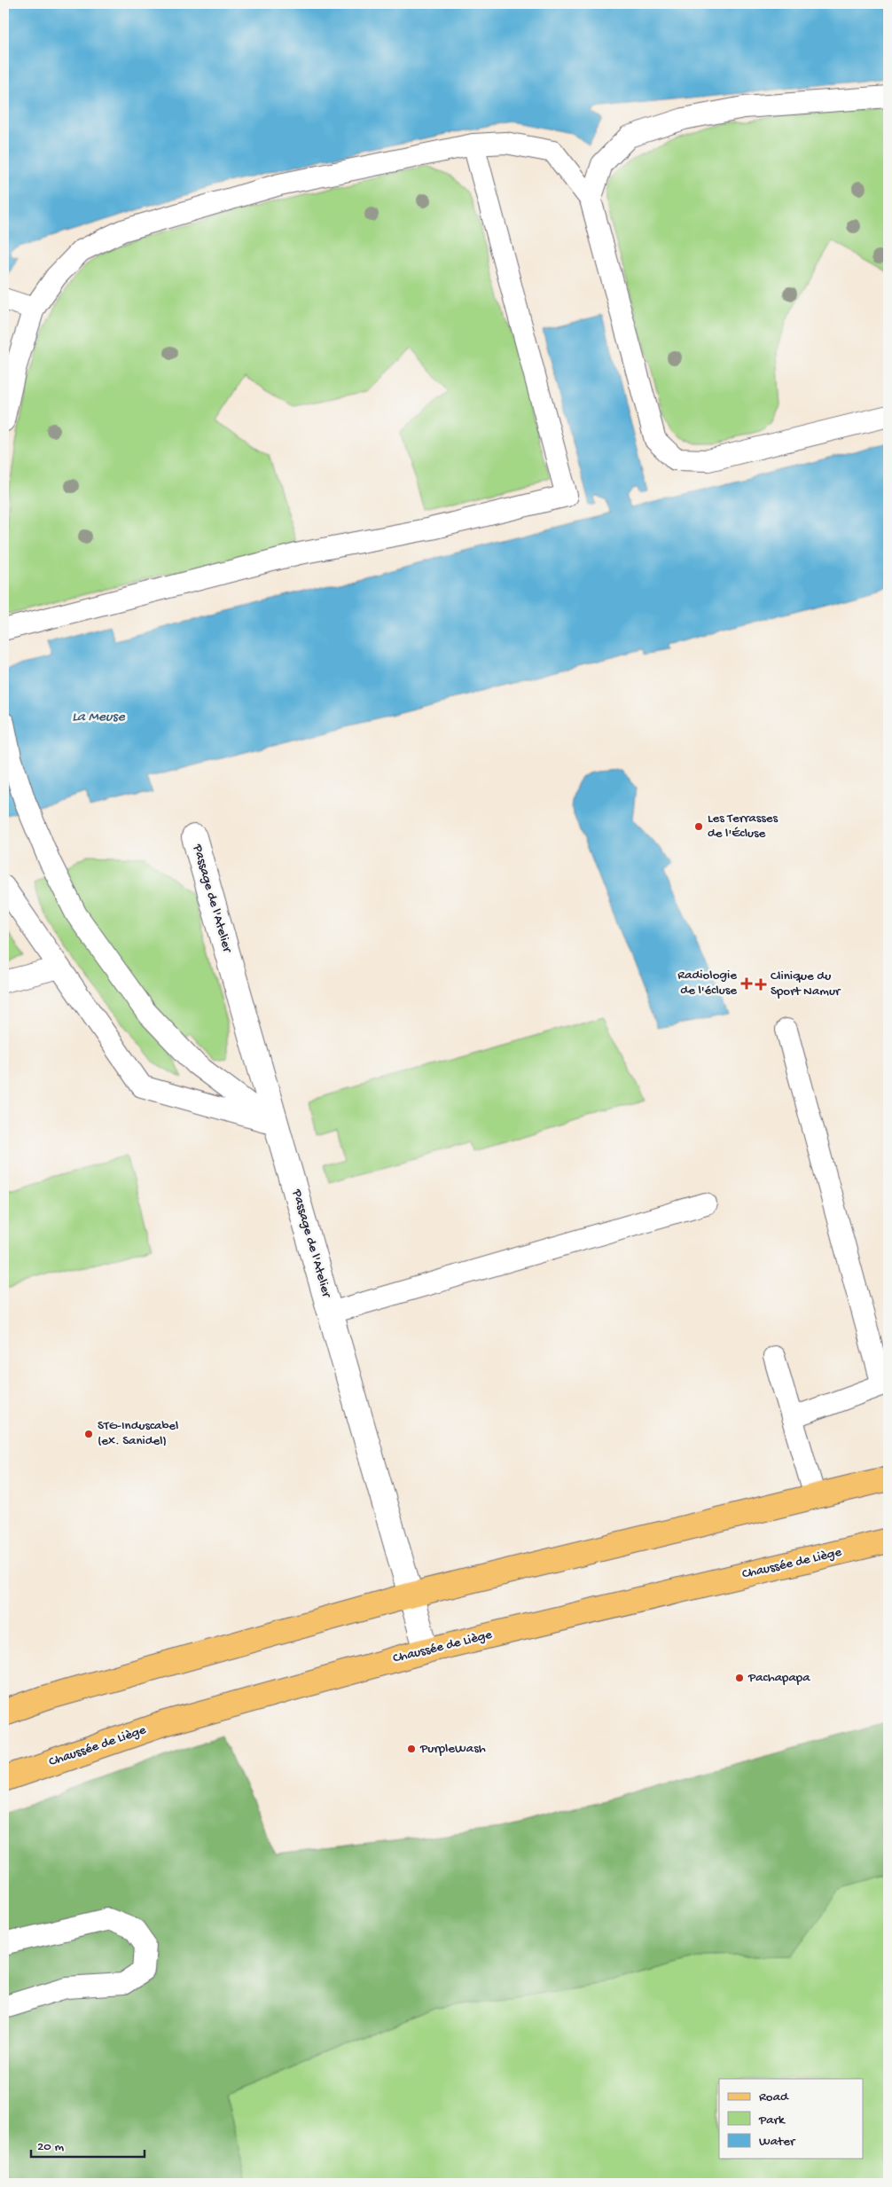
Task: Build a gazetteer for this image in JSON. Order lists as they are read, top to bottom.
{
  "streets": {
    "main road": ["Chaussée de Liège"],
    "street": ["Passage de l'Atelier"]
  },
  "crossings": [
    ["Passage de l'Atelier", "Chaussée de Liège"]
  ],
  "water": ["La Meuse"],
  "places": {
    "other": [
      "Les Terrasses de l'Écluse",
      "STG-Induscabel (ex. Sanidel)",
      "Pachapapa",
      "PurpleWash"
    ],
    "health": ["Radiologie de l'écluse", "Clinique du Sport Namur"]
  },
  "legend": ["Road", "Park", "Water"],
  "scale_bar": "20 m"
}
